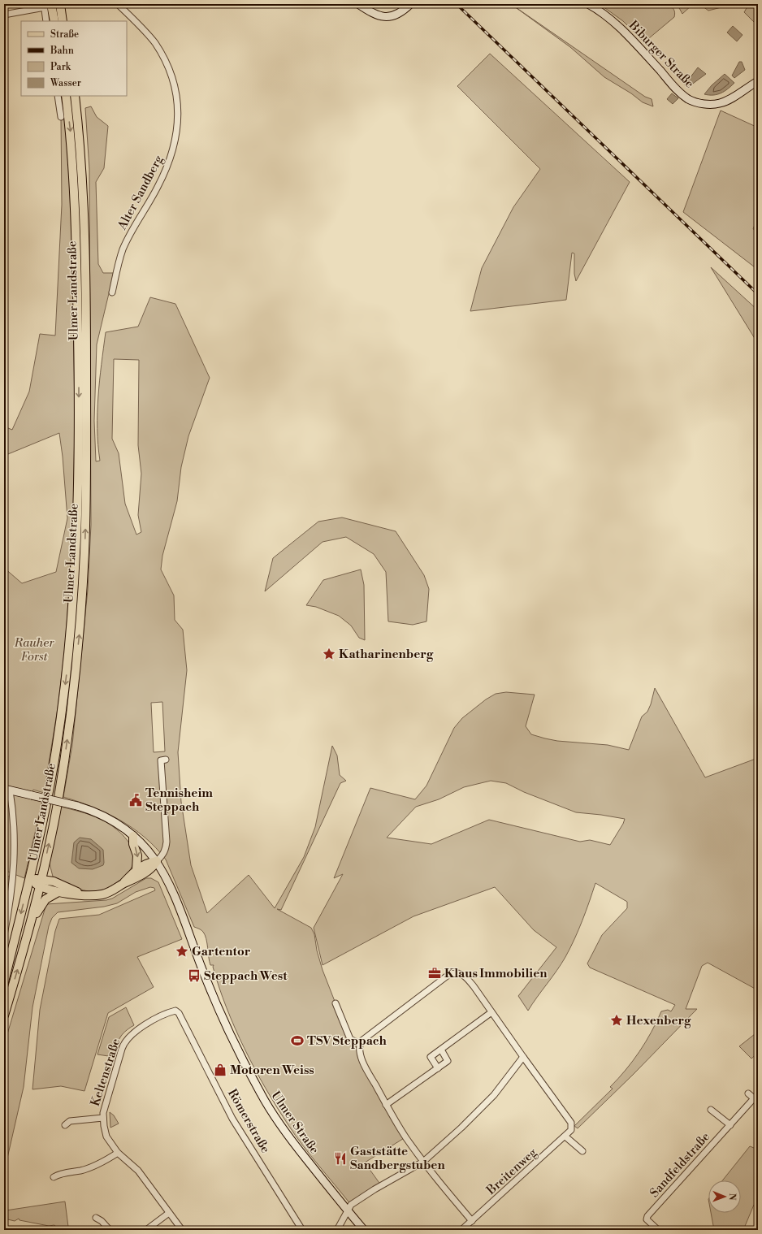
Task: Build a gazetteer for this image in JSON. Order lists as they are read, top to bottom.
{
  "streets": {
    "main road": ["Ulmer Landstraße"],
    "street": [
      "Biburger Straße",
      "Alter Sandberg",
      "Keltenstraße",
      "Römerstraße",
      "Ulmer Straße",
      "Sandfeldstraße",
      "Breitenweg"
    ]
  },
  "crossings": [
    ["Keltenstraße", "Römerstraße"]
  ],
  "parks": ["Rauher Forst"],
  "places": {
    "place": ["Katharinenberg", "Gartentor", "Hexenberg"],
    "public building": ["Tennisheim Steppach"],
    "office": ["Klaus Immobilien"],
    "bus stop": ["Steppach West"],
    "sports": ["TSV Steppach"],
    "shop": ["Motoren Weiss"],
    "restaurant": ["Gaststätte Sandbergstuben"]
  },
  "legend": [
    "Straße",
    "Bahn",
    "Park",
    "Wasser"
  ],
  "north": "right"
}
